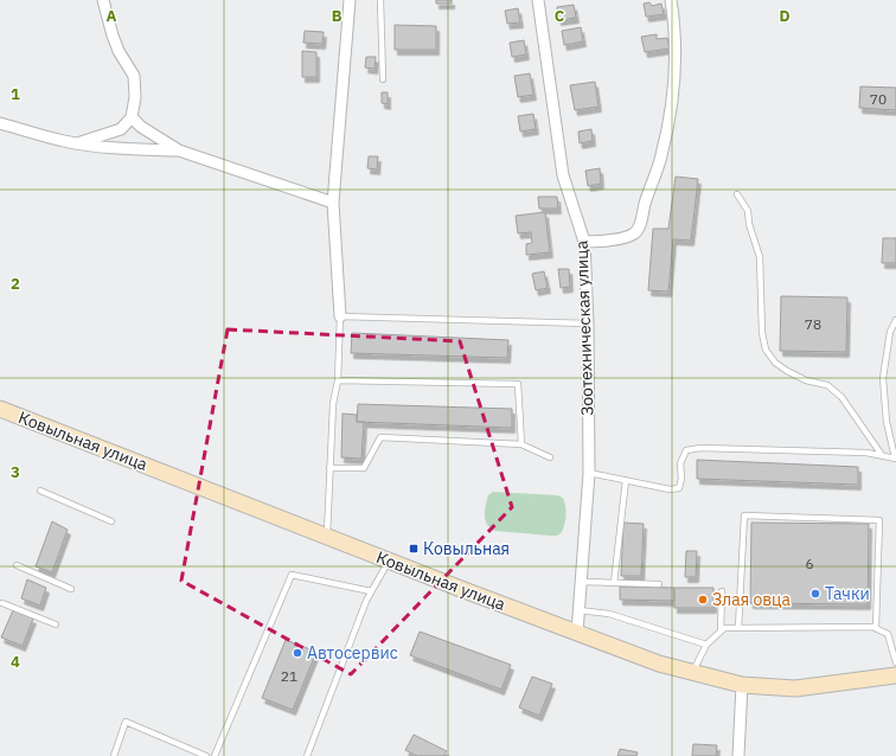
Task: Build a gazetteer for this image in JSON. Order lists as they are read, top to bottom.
{
  "streets": {
    "main road": ["Ковыльная улица"],
    "street": ["Зоотехническая улица"]
  },
  "crossings": [
    ["Зоотехническая улица", "Ковыльная улица"]
  ],
  "places": {
    "transit": ["Ковыльная"],
    "other": ["Тачки", "Злая овца", "Автосервис"]
  },
  "house_numbers": [
    "70",
    "78",
    "6",
    "21"
  ],
  "grid": {
    "columns": [
      "A",
      "B",
      "C",
      "D"
    ],
    "rows": [
      "1",
      "2",
      "3",
      "4"
    ]
  }
}
